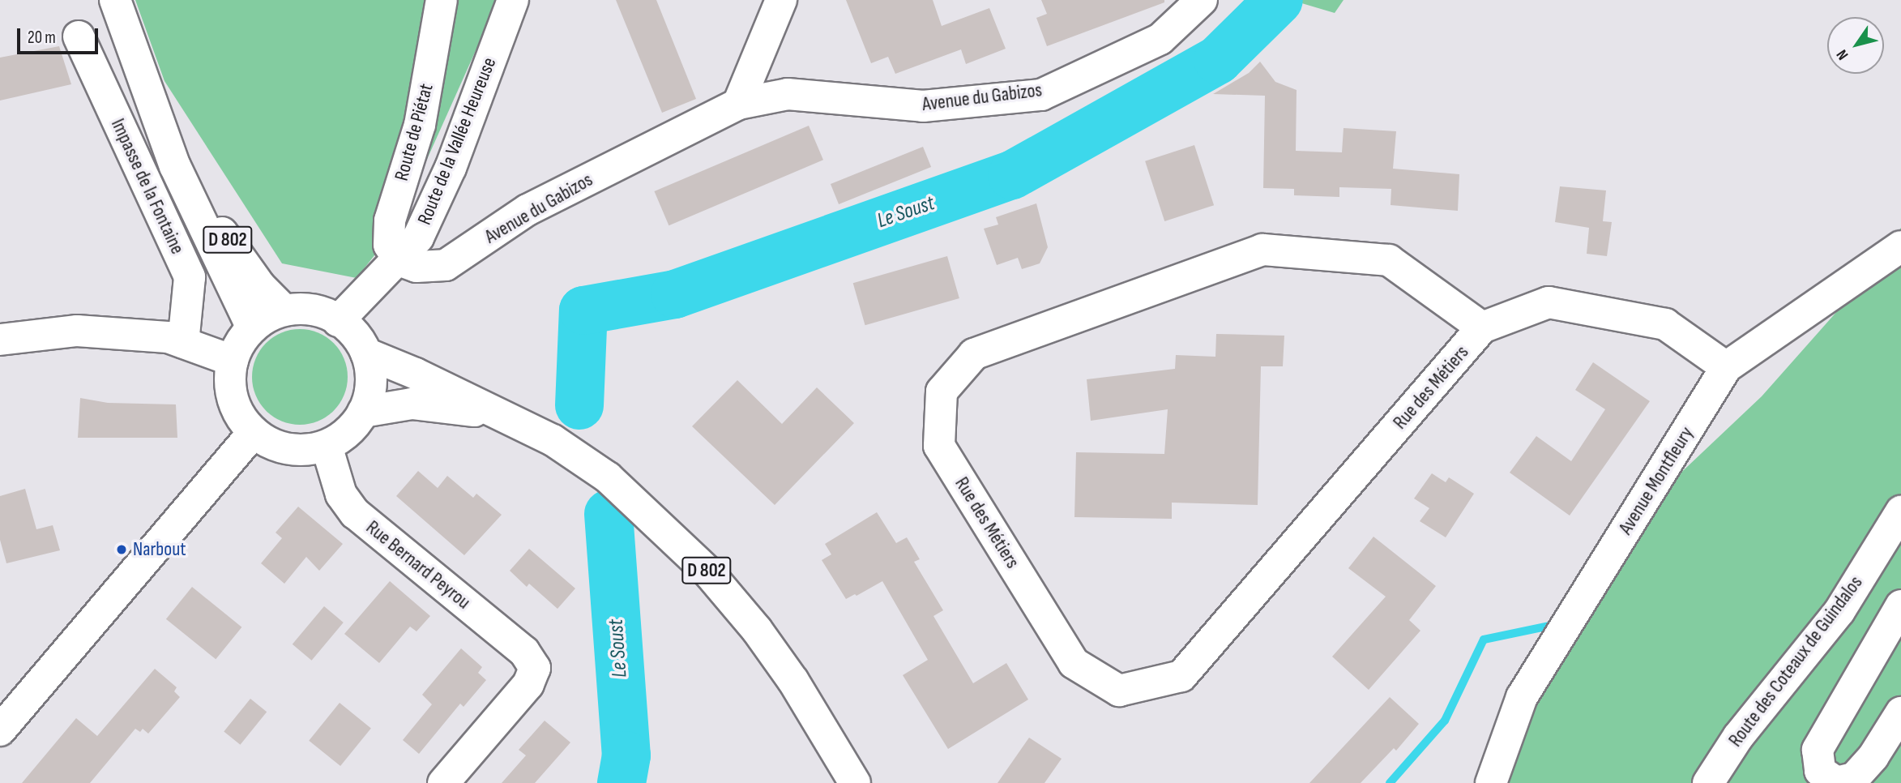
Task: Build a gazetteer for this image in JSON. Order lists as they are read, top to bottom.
{
  "streets": {
    "street": [
      "Avenue du Gabizos",
      "Route de Piétat",
      "Route de la Vallée Heureuse",
      "Impasse de la Fontaine",
      "D 802",
      "Rue des Métiers",
      "Avenue Montfleury",
      "Rue Bernard Peyrou",
      "Route des Coteaux de Guindalos"
    ]
  },
  "crossings": [
    ["Avenue du Gabizos", "Route de Piétat"],
    ["Avenue du Gabizos", "Route de la Vallée Heureuse"],
    ["Route de Piétat", "Route de la Vallée Heureuse"],
    ["Route de la Vallée Heureuse", "D 802"],
    ["Route de la Vallée Heureuse", "Rue Bernard Peyrou"],
    ["D 802", "Rue Bernard Peyrou"],
    ["Rue des Métiers", "Avenue Montfleury"]
  ],
  "water": ["Le Soust"],
  "places": ["Narbout"],
  "scale_bar": "20 m",
  "north": "bottom left"
}
